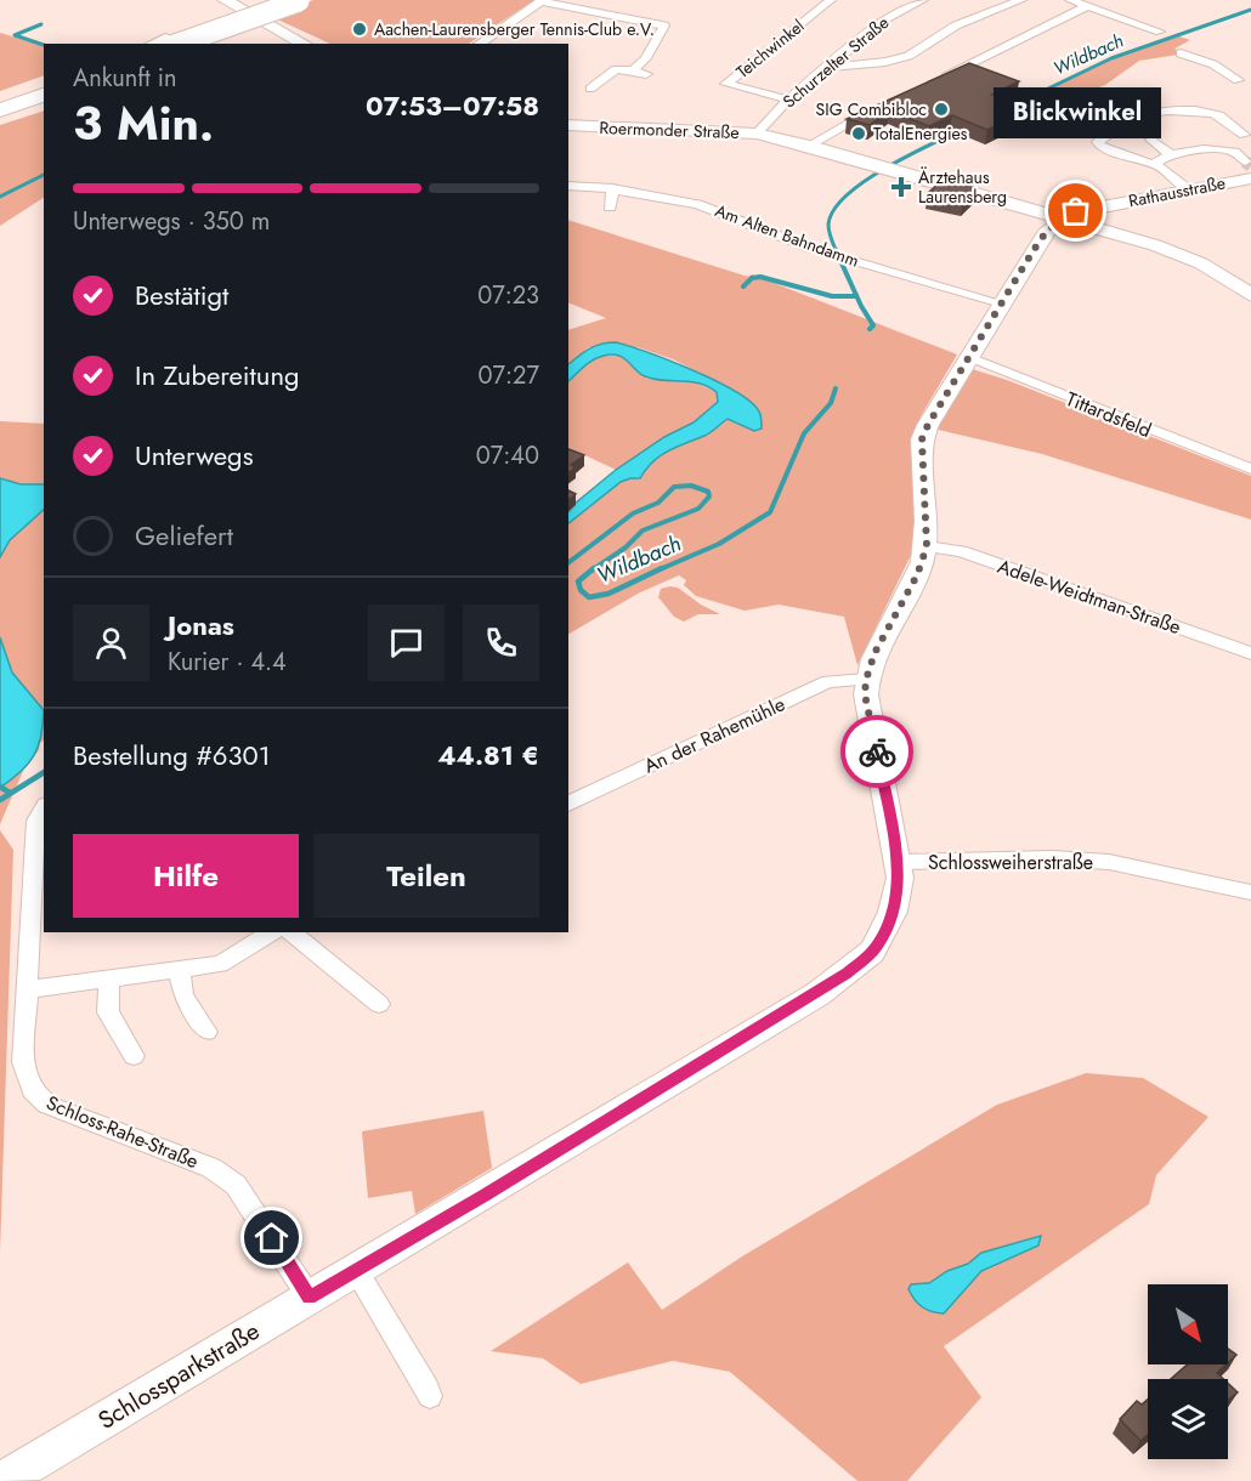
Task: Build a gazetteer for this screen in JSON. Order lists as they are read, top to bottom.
{
  "streets": {
    "street": [
      "Teichwinkel",
      "Schurzelter Straße",
      "Roermonder Straße",
      "Rathausstraße",
      "Am Alten Bahndamm",
      "Tittardsfeld",
      "Adele-Weidtman-Straße",
      "An der Rahemühle",
      "Schlossweiherstraße",
      "Schloss-Rahe-Straße",
      "Schlossparkstraße"
    ]
  },
  "crossings": [
    ["Teichwinkel", "Schurzelter Straße"],
    ["Schurzelter Straße", "Roermonder Straße"],
    ["Roermonder Straße", "Rathausstraße"],
    ["Roermonder Straße", "Schlossparkstraße"],
    ["Rathausstraße", "Schlossparkstraße"],
    ["Am Alten Bahndamm", "Schlossparkstraße"],
    ["Tittardsfeld", "Schlossparkstraße"],
    ["Adele-Weidtman-Straße", "Schlossparkstraße"],
    ["An der Rahemühle", "Schlossparkstraße"],
    ["Schlossweiherstraße", "Schlossparkstraße"],
    ["Schloss-Rahe-Straße", "Schlossparkstraße"]
  ],
  "water": ["Wildbach"],
  "places": {
    "other": [
      "Aachen-Laurensberger Tennis-Club e.V.",
      "SIG Combibloc",
      "TotalEnergies",
      "Blickwinkel"
    ],
    "health": ["Ärztehaus Laurensberg"]
  },
  "north": "bottom right",
  "page": {
    "heading": ["3 Min.", "Ankunft in", "07:53–07:58"],
    "panel": [
      "Jonas",
      "Kurier · 4.4",
      "Bestellung #6301",
      "44.81 €"
    ],
    "bubble": "Blickwinkel",
    "bar": "Unterwegs · 350 m",
    "list": [
      ["Bestätigt", "07:23"],
      ["In Zubereitung", "07:27"],
      ["Unterwegs", "07:40"],
      "Geliefert"
    ],
    "buttons": ["Hilfe", "Teilen"]
  }
}
